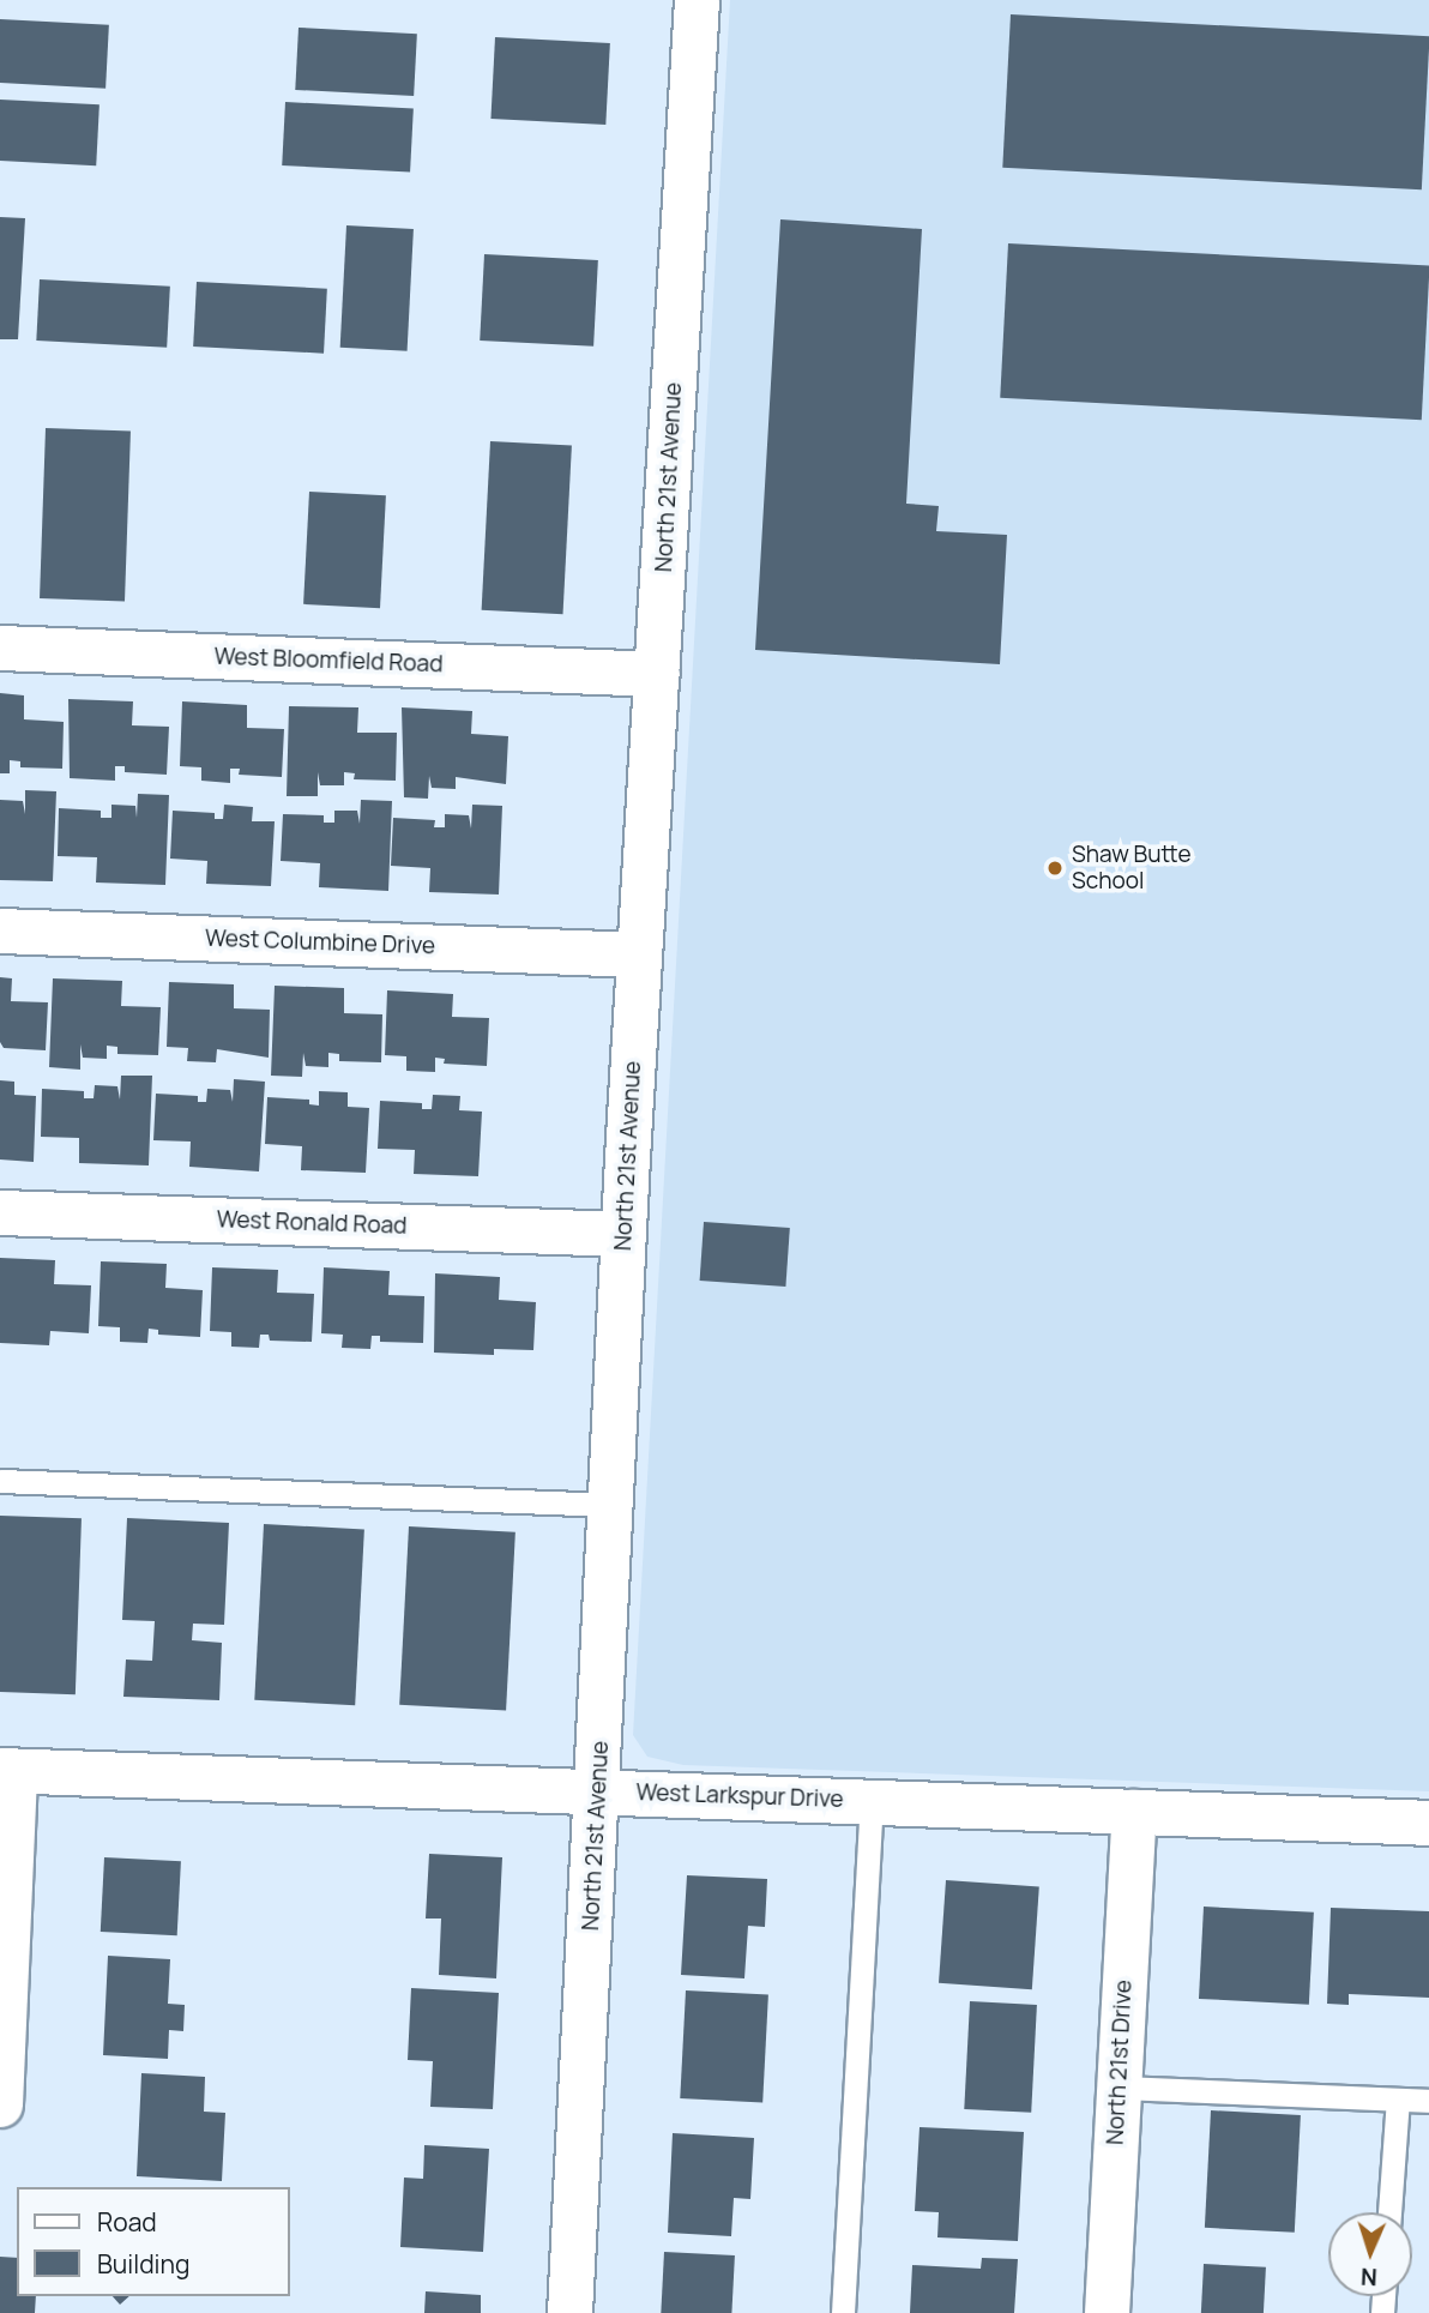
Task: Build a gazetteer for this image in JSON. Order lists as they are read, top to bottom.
{
  "streets": {
    "street": [
      "North 21st Avenue",
      "West Bloomfield Road",
      "West Columbine Drive",
      "West Ronald Road",
      "West Larkspur Drive",
      "North 21st Drive"
    ]
  },
  "crossings": [
    ["North 21st Avenue", "West Bloomfield Road"],
    ["North 21st Avenue", "West Columbine Drive"],
    ["North 21st Avenue", "West Ronald Road"],
    ["North 21st Avenue", "West Larkspur Drive"],
    ["West Larkspur Drive", "North 21st Drive"]
  ],
  "places": ["Shaw Butte School"],
  "legend": ["Road", "Building"],
  "north": "bottom"
}
